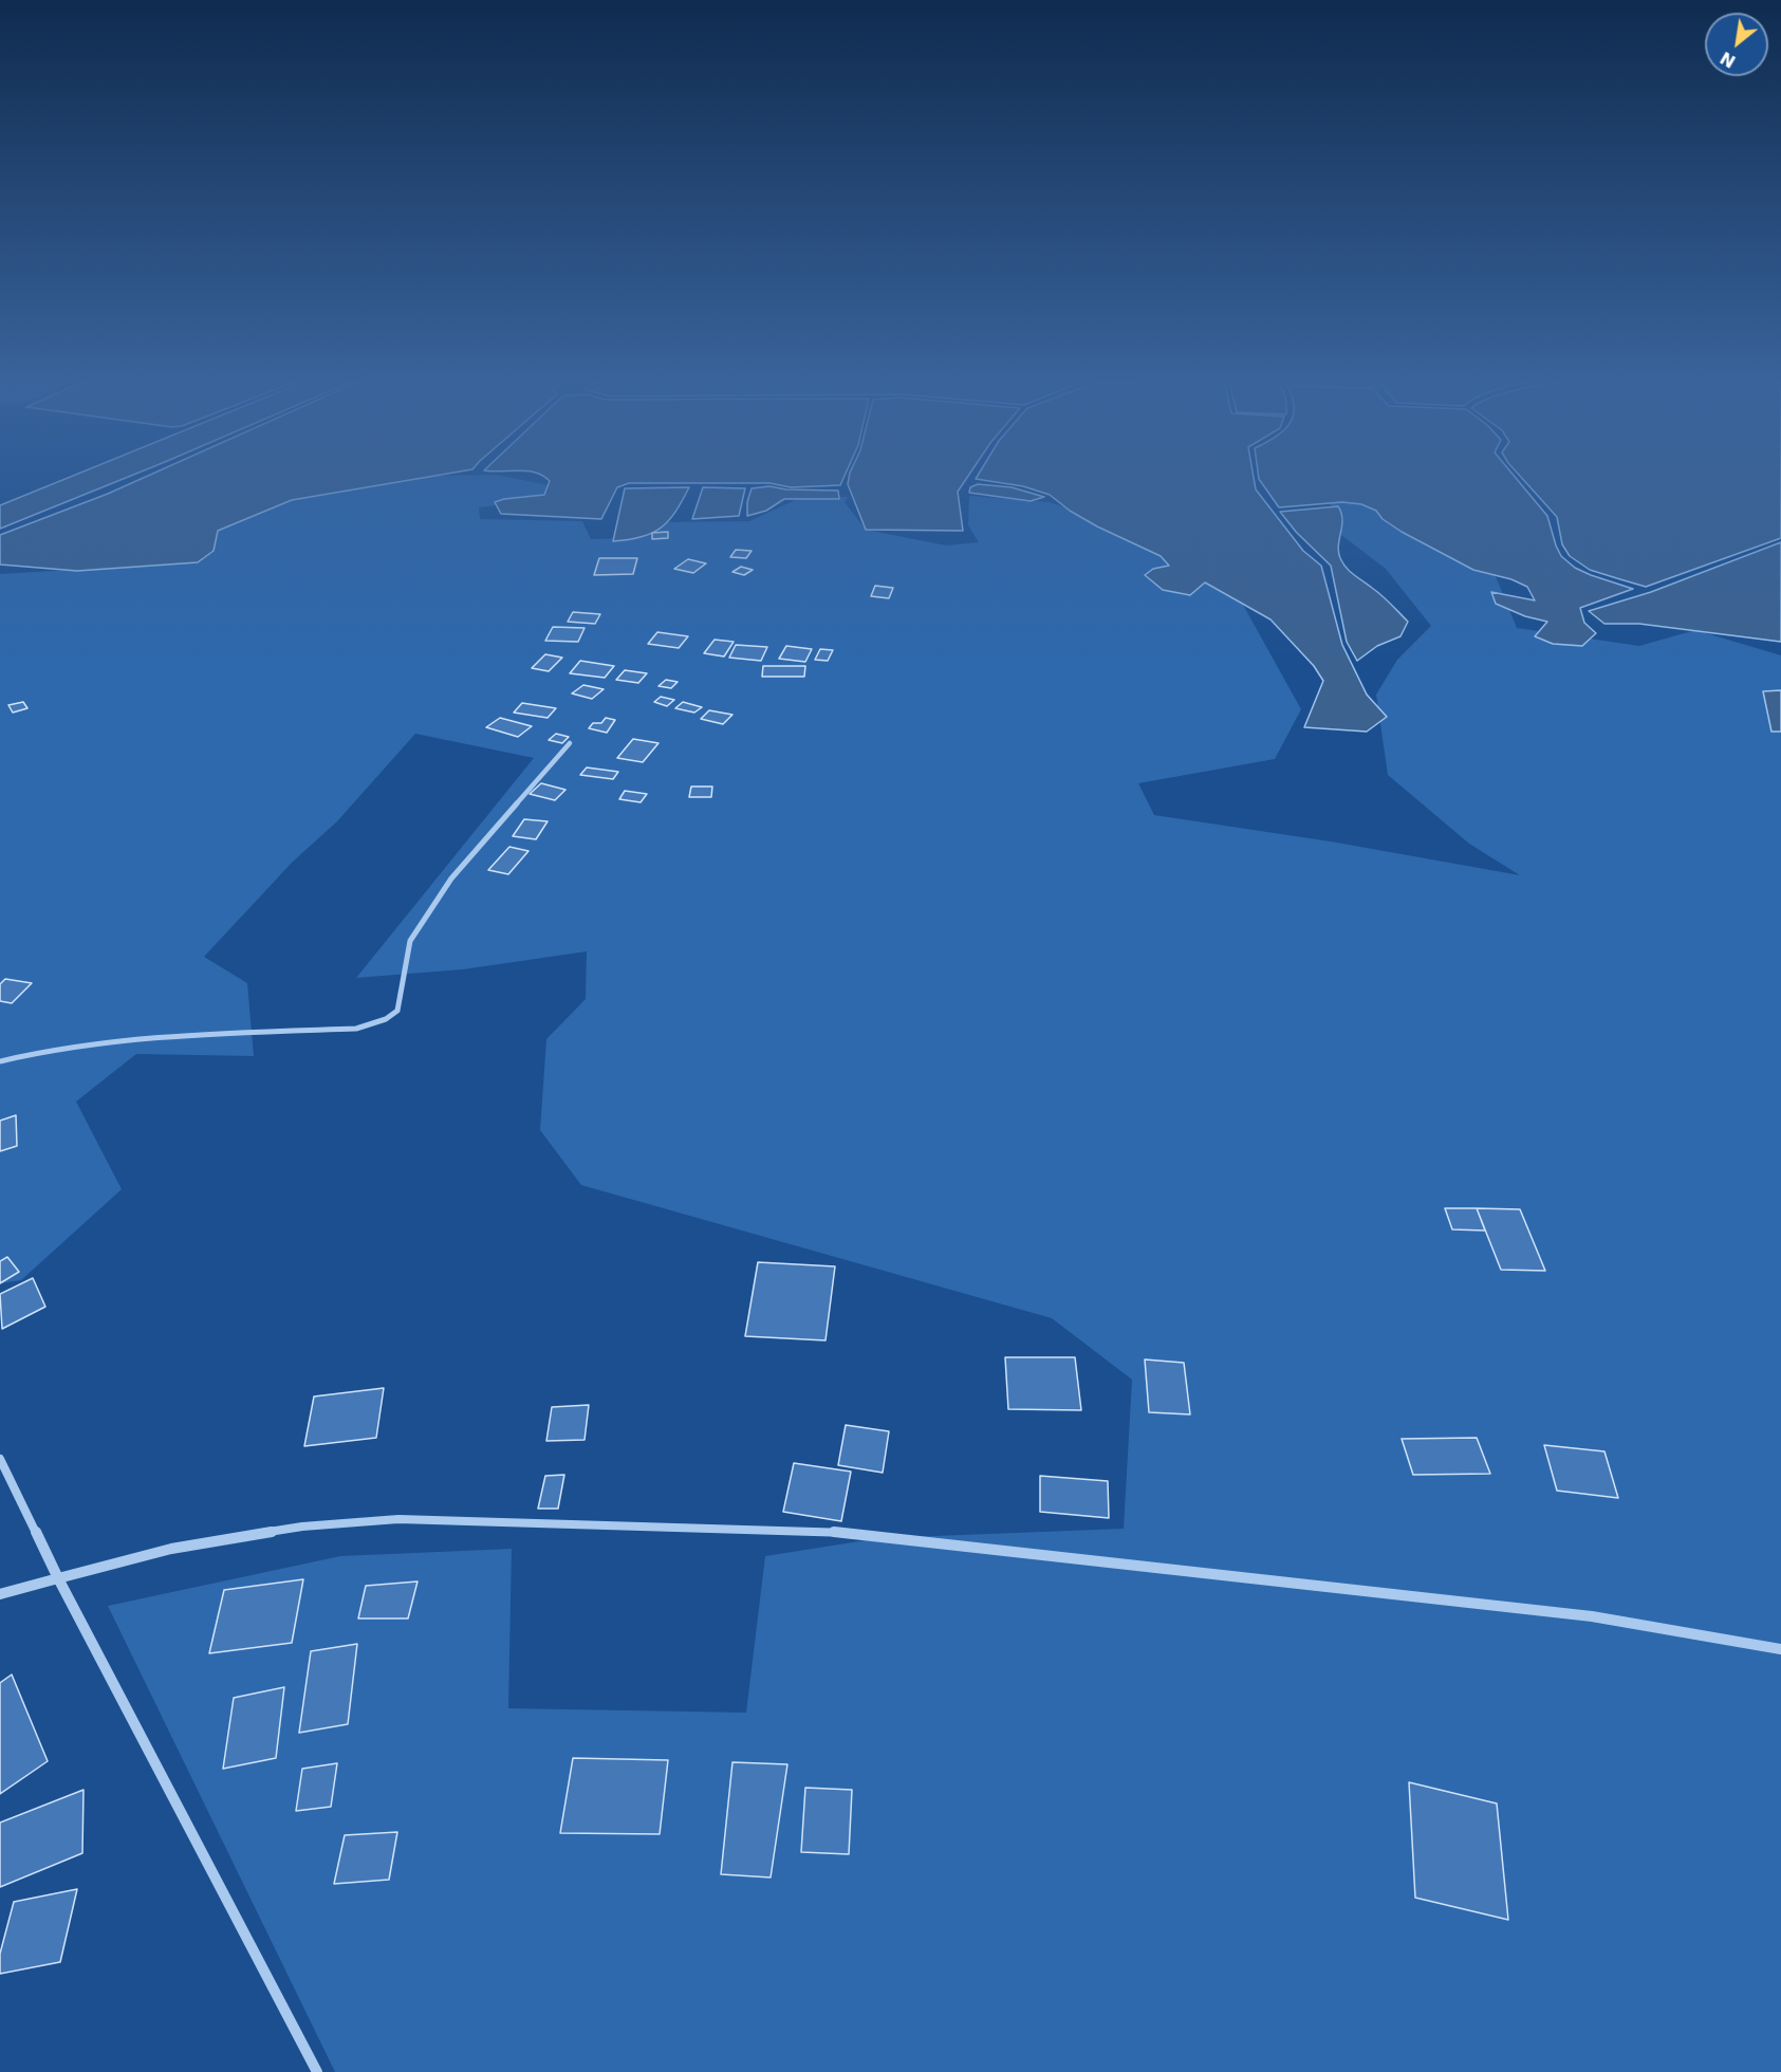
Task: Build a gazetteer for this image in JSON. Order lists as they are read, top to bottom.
{
  "north": "bottom left"
}
